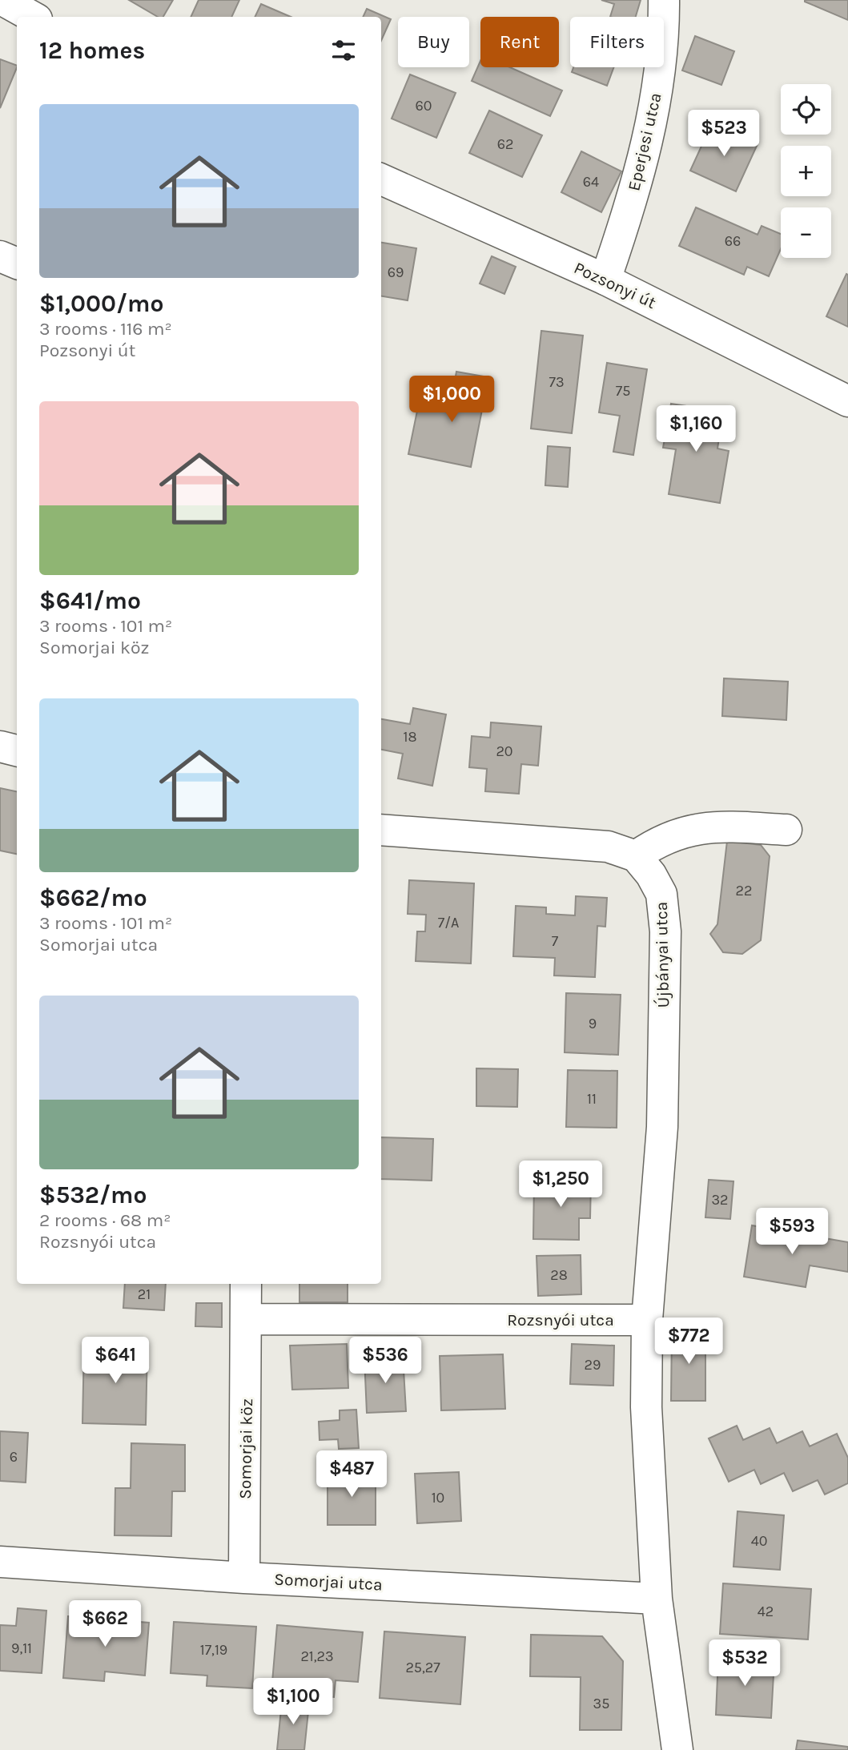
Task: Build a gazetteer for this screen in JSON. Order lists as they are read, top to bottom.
{
  "streets": {
    "street": [
      "Eperjesi utca",
      "Pozsonyi út",
      "Újbányai utca",
      "Rozsnyói utca",
      "Somorjai köz",
      "Somorjai utca"
    ]
  },
  "crossings": [
    ["Eperjesi utca", "Pozsonyi út"],
    ["Újbányai utca", "Rozsnyói utca"],
    ["Rozsnyói utca", "Somorjai köz"],
    ["Somorjai köz", "Somorjai utca"]
  ],
  "house_numbers": [
    "60",
    "62",
    "64",
    "66",
    "69",
    "73",
    "75",
    "18",
    "20",
    "22",
    "7/A",
    "7",
    "9",
    "11",
    "32",
    "28",
    "21",
    "29",
    "6",
    "10",
    "40",
    "42",
    "9,11",
    "17,19",
    "21,23",
    "25,27",
    "35"
  ],
  "page": {
    "chip": ["Buy", "Rent", "Filters"],
    "heading": "12 homes",
    "map_buttons": ["+", "−"],
    "list": [
      {
        "name": "$1,000/mo",
        "note": "3 rooms · 116 m² · Pozsonyi út"
      },
      {
        "name": "$641/mo",
        "note": "3 rooms · 101 m² · Somorjai köz"
      },
      {
        "name": "$662/mo",
        "note": "3 rooms · 101 m² · Somorjai utca"
      },
      {
        "name": "$532/mo",
        "note": "2 rooms · 68 m² · Rozsnyói utca"
      }
    ],
    "price": [
      "$523",
      "$1,000",
      "$1,160",
      "$1,250",
      "$593",
      "$772",
      "$641",
      "$536",
      "$487",
      "$662",
      "$532",
      "$1,100"
    ]
  }
}
